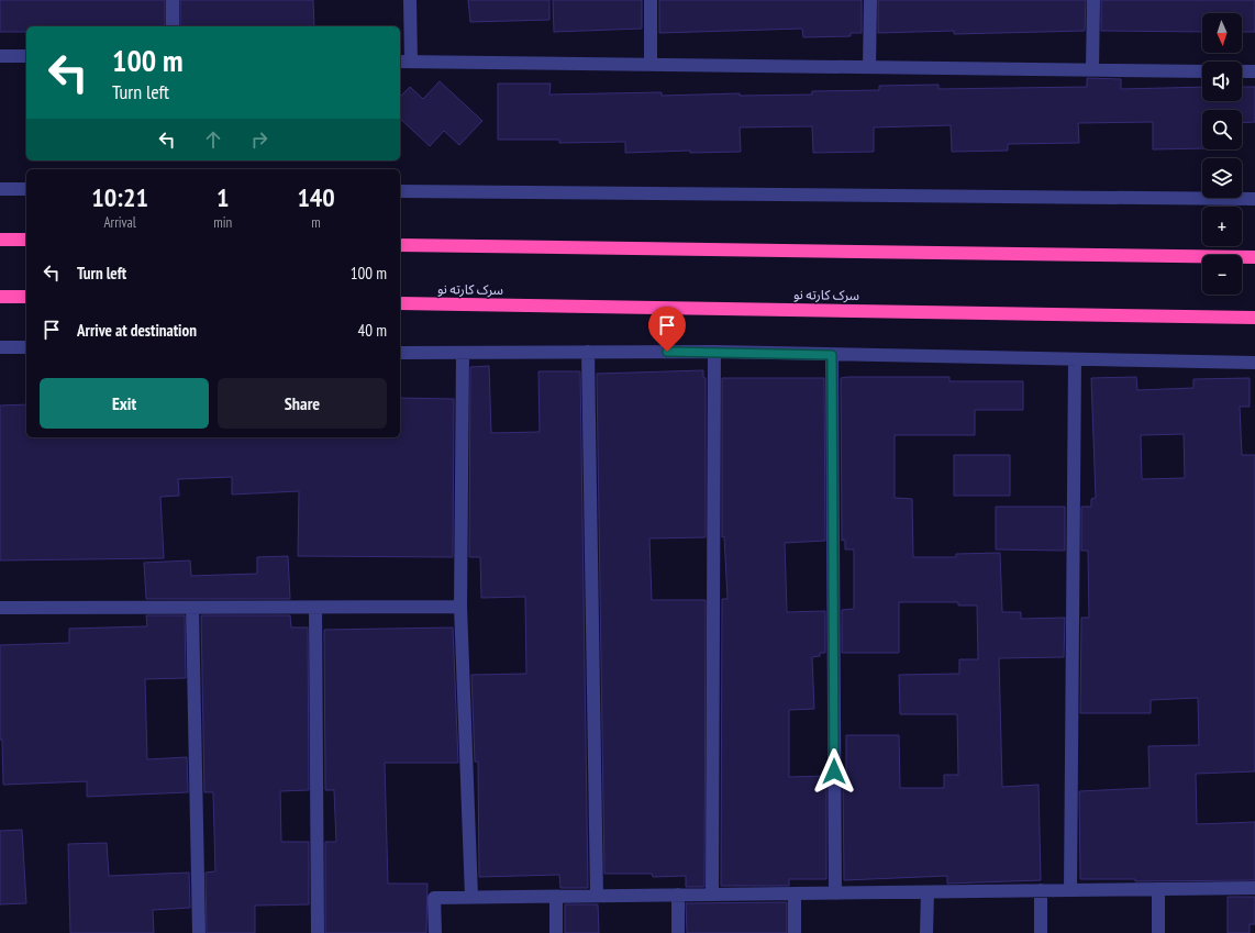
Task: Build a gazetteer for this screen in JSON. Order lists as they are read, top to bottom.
{
  "streets": {
    "highway": ["سرک کارته نو"]
  },
  "north": "bottom",
  "page": {
    "map_buttons": ["+", "−"],
    "turn": ["100 m", "Turn left"],
    "eta": [
      "10:21",
      "Arrival",
      "1",
      "min",
      "140",
      "m"
    ],
    "list": [
      {
        "name": "Turn left",
        "value": "100 m"
      },
      {
        "name": "Arrive at destination",
        "value": "40 m"
      }
    ],
    "buttons": ["Exit", "Share"]
  }
}
